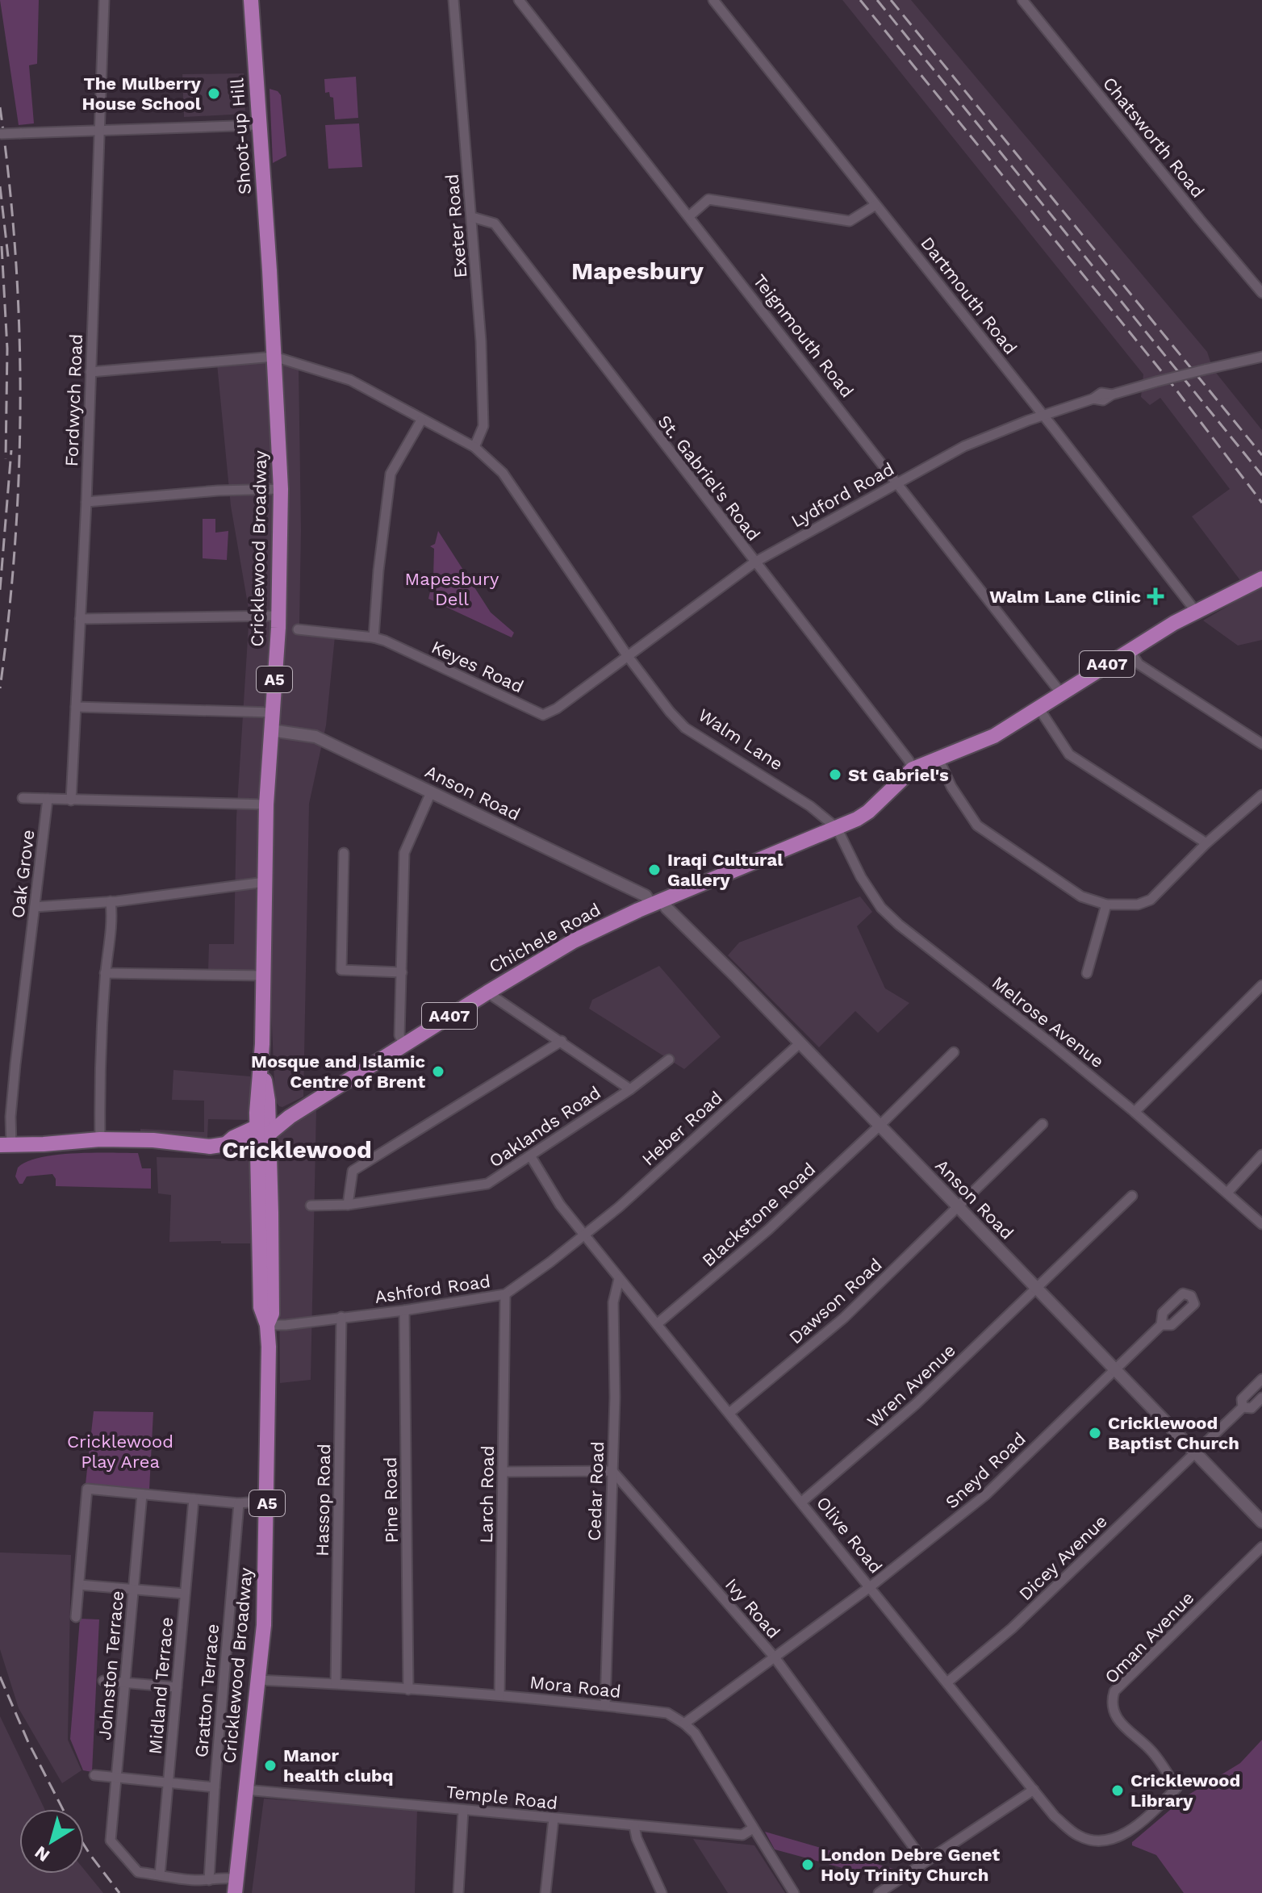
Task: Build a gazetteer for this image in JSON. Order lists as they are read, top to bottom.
{
  "streets": {
    "main road": [
      "Shoot-up Hill",
      "Cricklewood Broadway",
      "A407",
      "A5",
      "Chichele Road"
    ],
    "street": [
      "Chatsworth Road",
      "Exeter Road",
      "Dartmouth Road",
      "Teignmouth Road",
      "Fordwych Road",
      "St. Gabriel's Road",
      "Lydford Road",
      "Keyes Road",
      "Walm Lane",
      "Anson Road",
      "Oak Grove",
      "Melrose Avenue",
      "Oaklands Road",
      "Heber Road",
      "Blackstone Road",
      "Ashford Road",
      "Dawson Road",
      "Wren Avenue",
      "Sneyd Road",
      "Cedar Road",
      "Larch Road",
      "Hassop Road",
      "Pine Road",
      "Olive Road",
      "Dicey Avenue",
      "Ivy Road",
      "Oman Avenue",
      "Johnston Terrace",
      "Midland Terrace",
      "Mora Road",
      "Gratton Terrace",
      "Temple Road"
    ]
  },
  "crossings": [
    ["Shoot-up Hill", "Cricklewood Broadway"],
    ["Exeter Road", "St. Gabriel's Road"],
    ["Exeter Road", "Walm Lane"],
    ["Dartmouth Road", "Lydford Road"],
    ["Dartmouth Road", "A407"],
    ["Teignmouth Road", "Lydford Road"],
    ["Teignmouth Road", "A407"],
    ["St. Gabriel's Road", "Lydford Road"],
    ["St. Gabriel's Road", "A407"],
    ["Lydford Road", "Keyes Road"],
    ["Lydford Road", "Walm Lane"],
    ["Cricklewood Broadway", "A407"],
    ["Cricklewood Broadway", "Walm Lane"],
    ["Cricklewood Broadway", "Anson Road"],
    ["Cricklewood Broadway", "Chichele Road"],
    ["Cricklewood Broadway", "Ashford Road"],
    ["Cricklewood Broadway", "Mora Road"],
    ["Cricklewood Broadway", "Temple Road"],
    ["A407", "Walm Lane"],
    ["A407", "Oak Grove"],
    ["A407", "Chichele Road"],
    ["A407", "Melrose Avenue"],
    ["Keyes Road", "Walm Lane"],
    ["Walm Lane", "Chichele Road"],
    ["Walm Lane", "Melrose Avenue"],
    ["Anson Road", "Chichele Road"],
    ["Anson Road", "Heber Road"],
    ["Anson Road", "Blackstone Road"],
    ["Anson Road", "Dawson Road"],
    ["Anson Road", "Wren Avenue"],
    ["Anson Road", "Sneyd Road"],
    ["Anson Road", "Dicey Avenue"],
    ["Chichele Road", "Melrose Avenue"],
    ["Oaklands Road", "Olive Road"],
    ["Heber Road", "Ashford Road"],
    ["Heber Road", "Olive Road"],
    ["Blackstone Road", "Olive Road"],
    ["Ashford Road", "Larch Road"],
    ["Ashford Road", "Hassop Road"],
    ["Ashford Road", "Pine Road"],
    ["Ashford Road", "Olive Road"],
    ["Dawson Road", "Olive Road"],
    ["Wren Avenue", "Olive Road"],
    ["Sneyd Road", "Olive Road"],
    ["Sneyd Road", "Ivy Road"],
    ["Sneyd Road", "Mora Road"],
    ["Cedar Road", "Olive Road"],
    ["Cedar Road", "Ivy Road"],
    ["Cedar Road", "Mora Road"],
    ["Larch Road", "Mora Road"],
    ["Hassop Road", "Mora Road"],
    ["Pine Road", "Mora Road"],
    ["Olive Road", "Dicey Avenue"],
    ["Olive Road", "Oman Avenue"],
    ["Johnston Terrace", "Midland Terrace"],
    ["Mora Road", "Temple Road"]
  ],
  "districts": ["Mapesbury", "Cricklewood"],
  "parks": ["Mapesbury Dell", "Cricklewood Play Area"],
  "places": {
    "other": [
      "The Mulberry House School",
      "St Gabriel's",
      "Iraqi Cultural Gallery",
      "Mosque and Islamic Centre of Brent",
      "Cricklewood Baptist Church",
      "Manor health clubq",
      "Cricklewood Library",
      "London Debre Genet Holy Trinity Church"
    ],
    "health": ["Walm Lane Clinic"]
  },
  "north": "bottom left"
}
